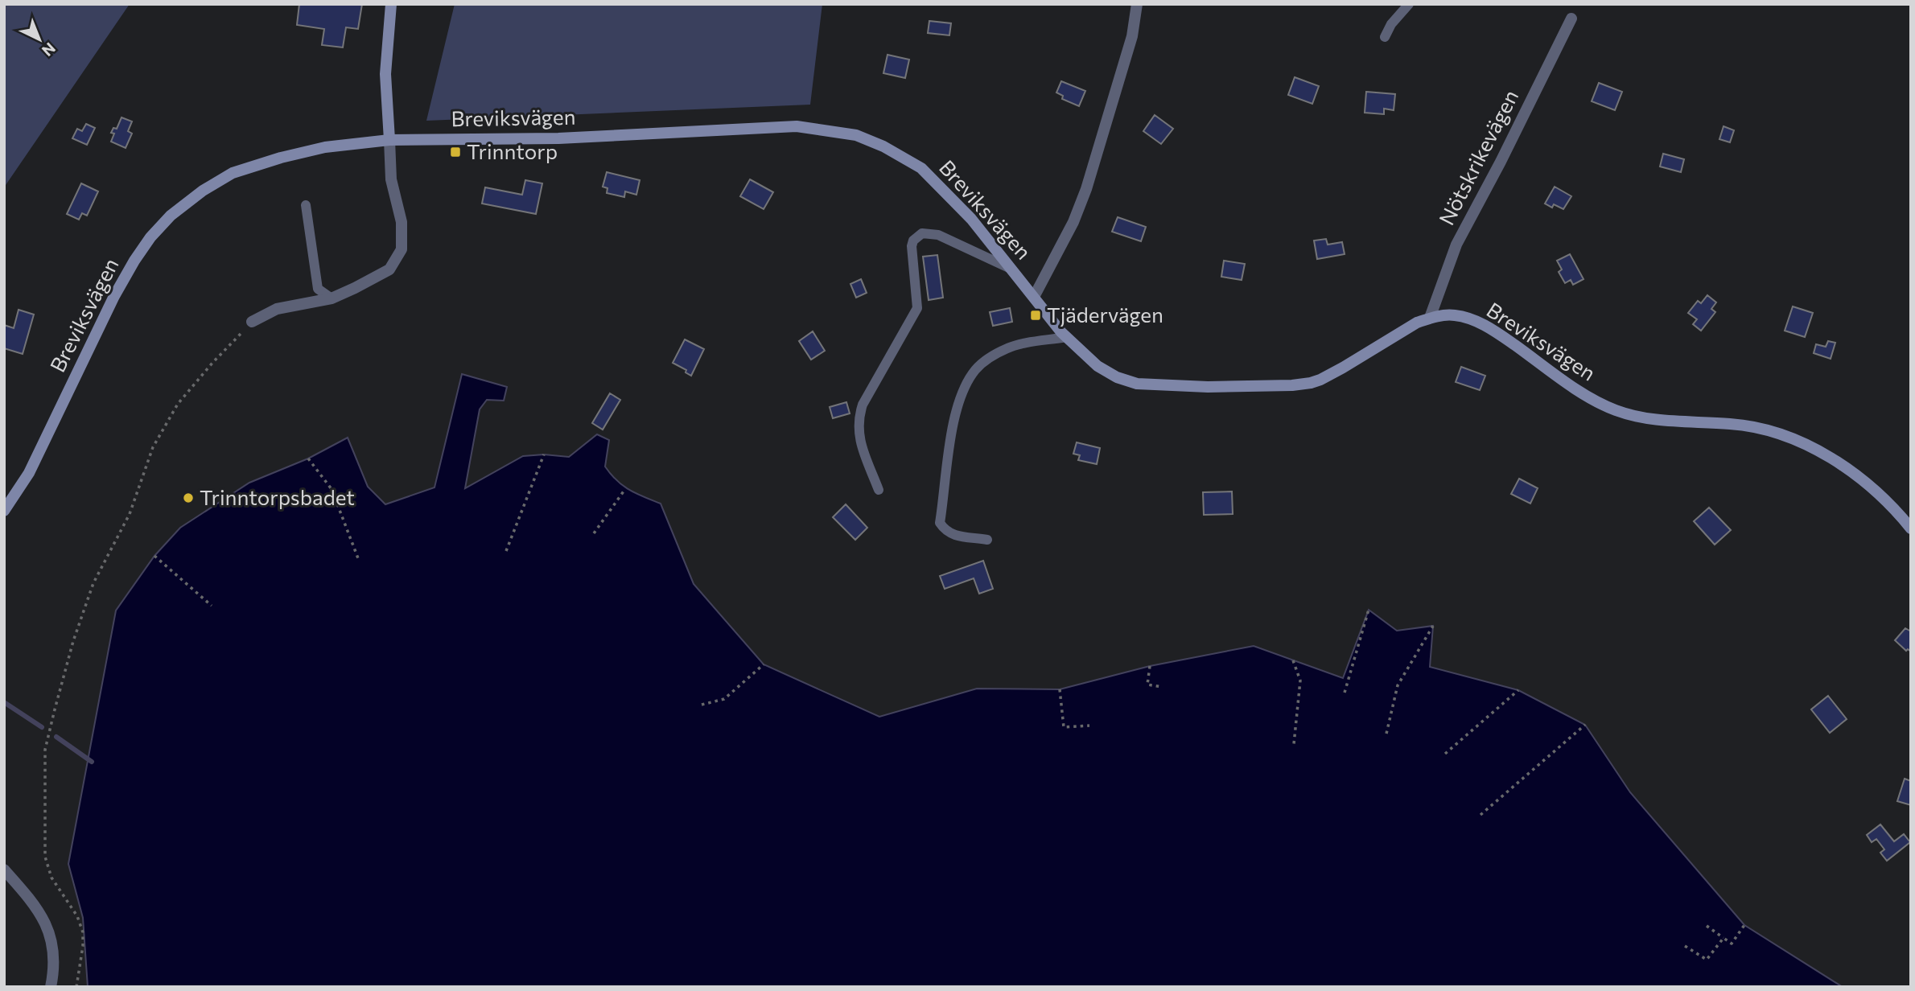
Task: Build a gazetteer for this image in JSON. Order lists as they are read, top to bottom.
{
  "streets": {
    "main road": ["Breviksvägen"],
    "street": ["Nötskrikevägen"]
  },
  "crossings": [
    ["Breviksvägen", "Nötskrikevägen"]
  ],
  "places": {
    "transit": ["Trinntorp", "Tjädervägen"],
    "other": ["Trinntorpsbadet"]
  },
  "north": "bottom right"
}
